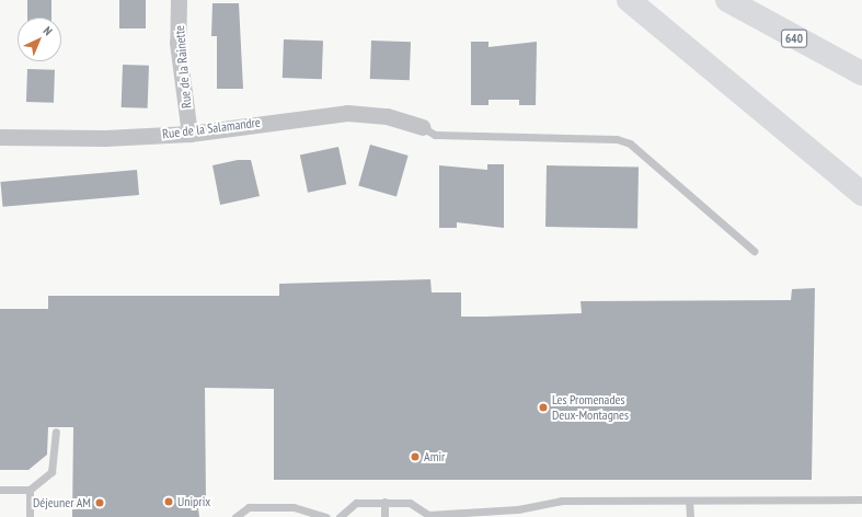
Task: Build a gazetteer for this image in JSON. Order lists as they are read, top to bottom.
{
  "streets": {
    "highway": ["640"],
    "street": ["Rue de la Rainette", "Rue de la Salamandre"]
  },
  "crossings": [
    ["Rue de la Rainette", "Rue de la Salamandre"]
  ],
  "places": [
    "Les Promenades Deux-Montagnes",
    "Amir",
    "Uniprix",
    "Déjeuner AM"
  ],
  "north": "top right"
}
